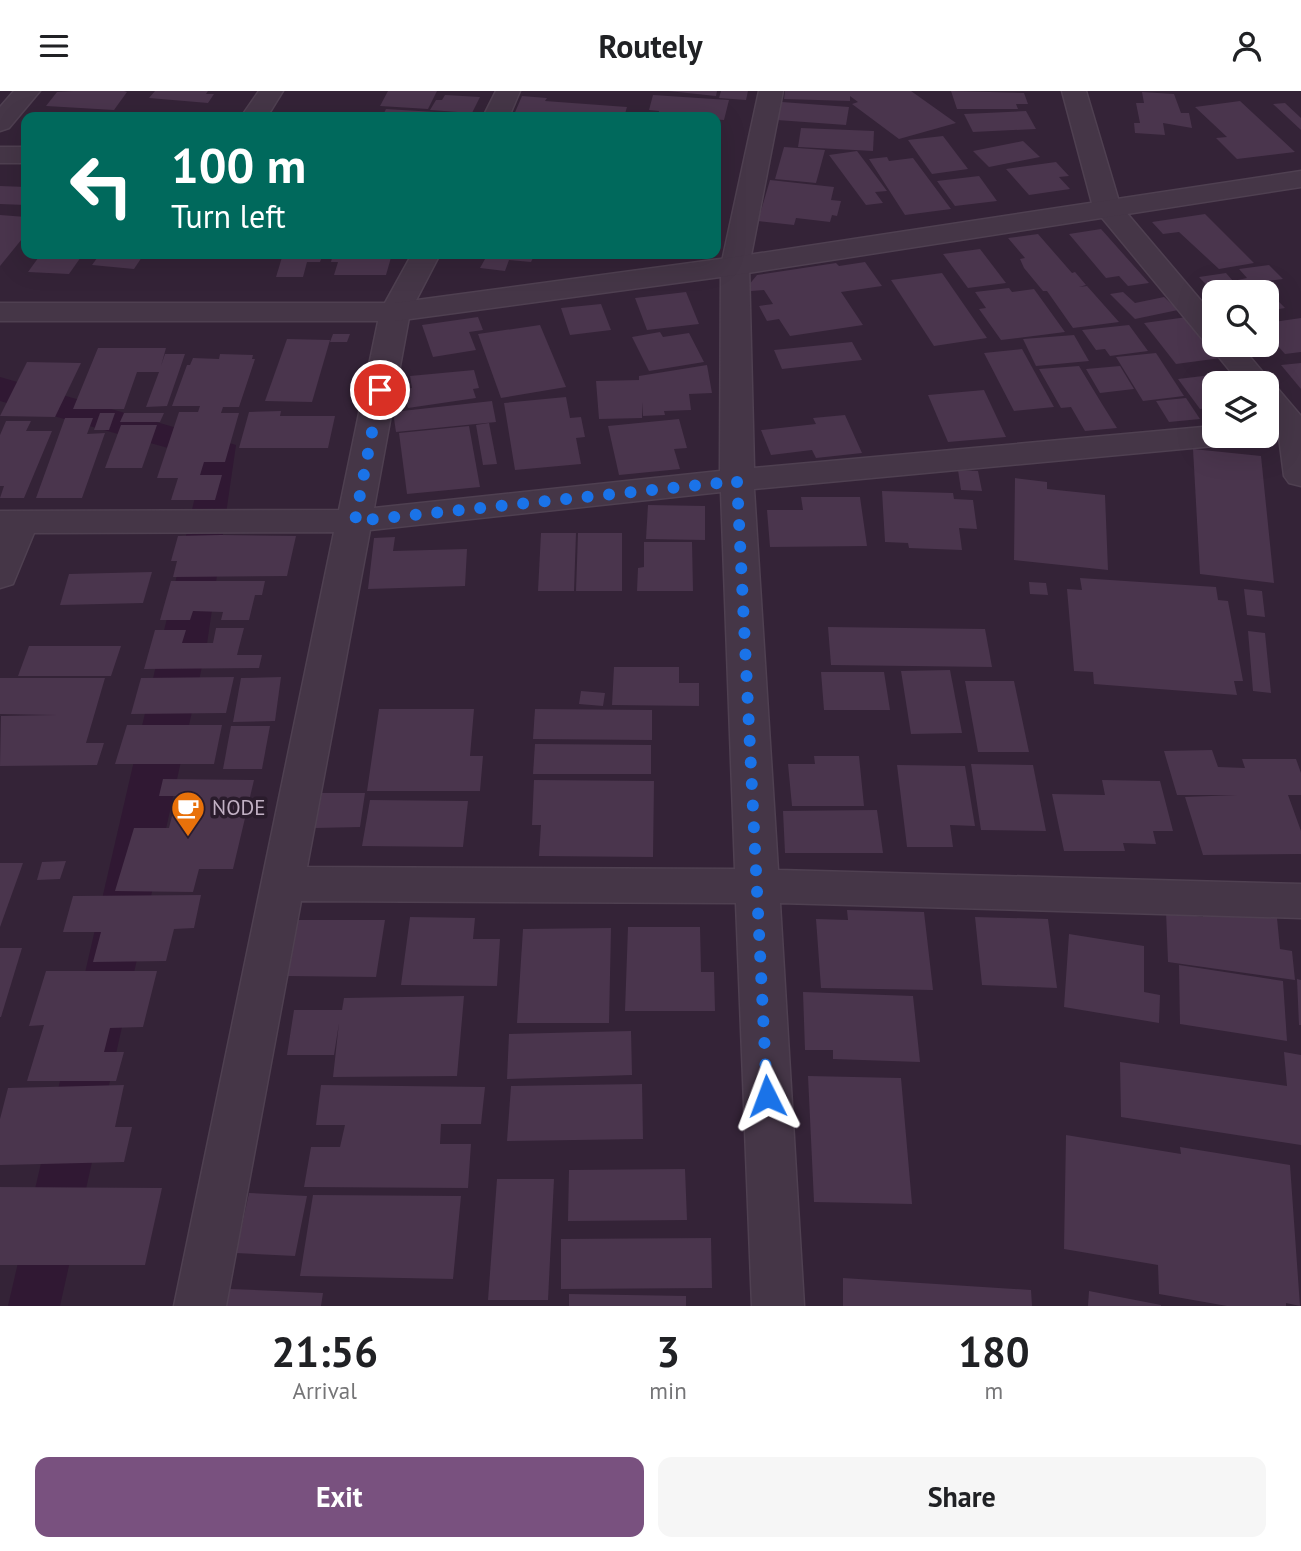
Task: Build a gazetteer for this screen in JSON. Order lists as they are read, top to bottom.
{
  "places": {
    "cafe": ["NODE"]
  },
  "page": {
    "header": "Routely",
    "turn": ["100 m", "Turn left"],
    "eta": [
      "21:56",
      "Arrival",
      "3",
      "min",
      "180",
      "m"
    ],
    "buttons": ["Exit", "Share"]
  }
}
